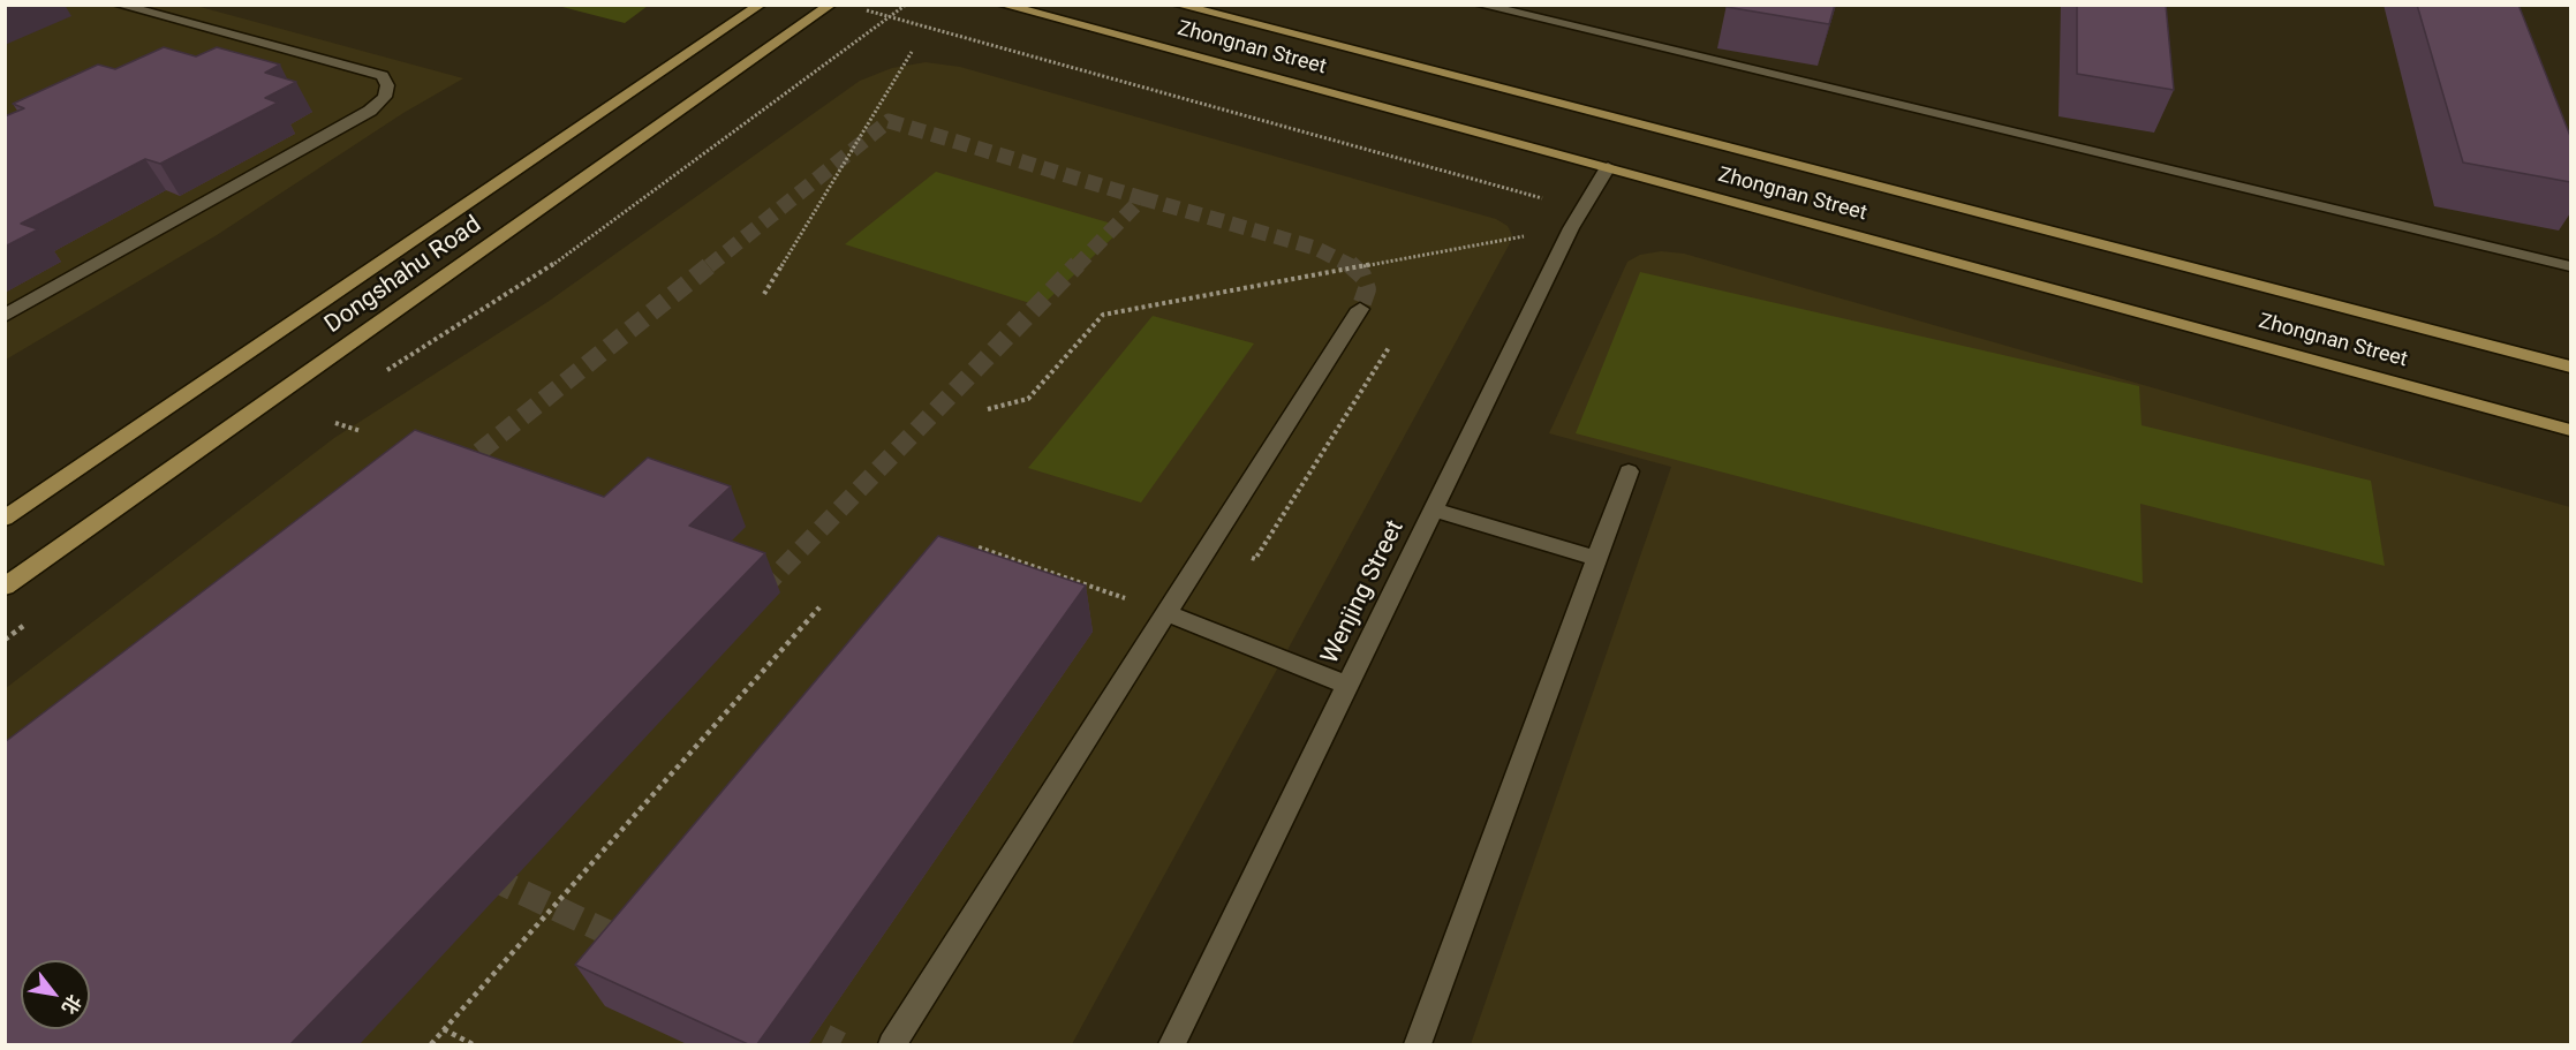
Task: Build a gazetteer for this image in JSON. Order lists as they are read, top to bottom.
{
  "streets": {
    "main road": ["Zhongnan Street", "Dongshahu Road"],
    "street": ["Wenjing Street"]
  },
  "crossings": [
    ["Zhongnan Street", "Wenjing Street"]
  ],
  "north": "bottom right"
}
